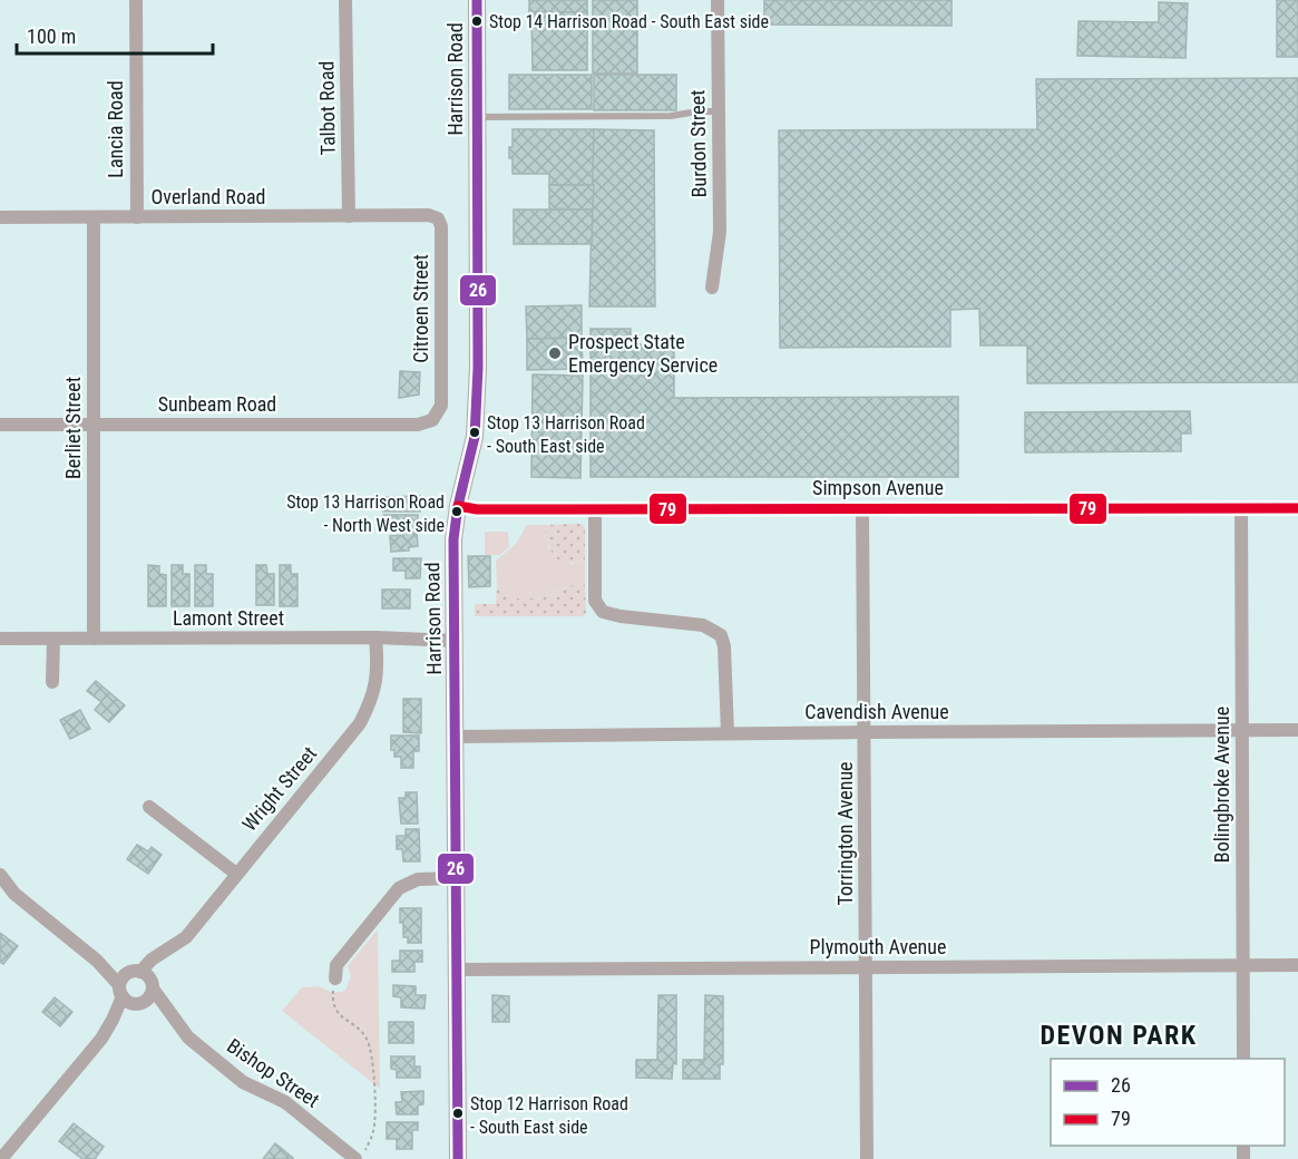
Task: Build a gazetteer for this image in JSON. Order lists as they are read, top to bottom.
{
  "streets": {
    "street": [
      "Harrison Road",
      "Talbot Road",
      "Lancia Road",
      "Burdon Street",
      "Overland Road",
      "Citroen Street",
      "Sunbeam Road",
      "Berliet Street",
      "Simpson Avenue",
      "Lamont Street",
      "Cavendish Avenue",
      "Bolingbroke Avenue",
      "Wright Street",
      "Torrington Avenue",
      "Plymouth Avenue",
      "Bishop Street"
    ]
  },
  "crossings": [
    ["Harrison Road", "Simpson Avenue"],
    ["Harrison Road", "Lamont Street"],
    ["Harrison Road", "Cavendish Avenue"],
    ["Harrison Road", "Plymouth Avenue"],
    ["Talbot Road", "Overland Road"],
    ["Lancia Road", "Overland Road"],
    ["Overland Road", "Citroen Street"],
    ["Overland Road", "Berliet Street"],
    ["Citroen Street", "Sunbeam Road"],
    ["Sunbeam Road", "Berliet Street"],
    ["Berliet Street", "Lamont Street"],
    ["Simpson Avenue", "Bolingbroke Avenue"],
    ["Simpson Avenue", "Torrington Avenue"],
    ["Lamont Street", "Wright Street"],
    ["Cavendish Avenue", "Bolingbroke Avenue"],
    ["Cavendish Avenue", "Torrington Avenue"],
    ["Bolingbroke Avenue", "Plymouth Avenue"],
    ["Wright Street", "Bishop Street"],
    ["Torrington Avenue", "Plymouth Avenue"]
  ],
  "districts": ["DEVON PARK"],
  "places": [
    "Stop 14 Harrison Road - South East side",
    "Prospect State Emergency Service",
    "Stop 13 Harrison Road - South East side",
    "Stop 13 Harrison Road - North West side",
    "Stop 12 Harrison Road - South East side"
  ],
  "lines": ["transit line 26", "transit line 79"],
  "legend": ["26", "79"],
  "scale_bar": "100 m"
}
